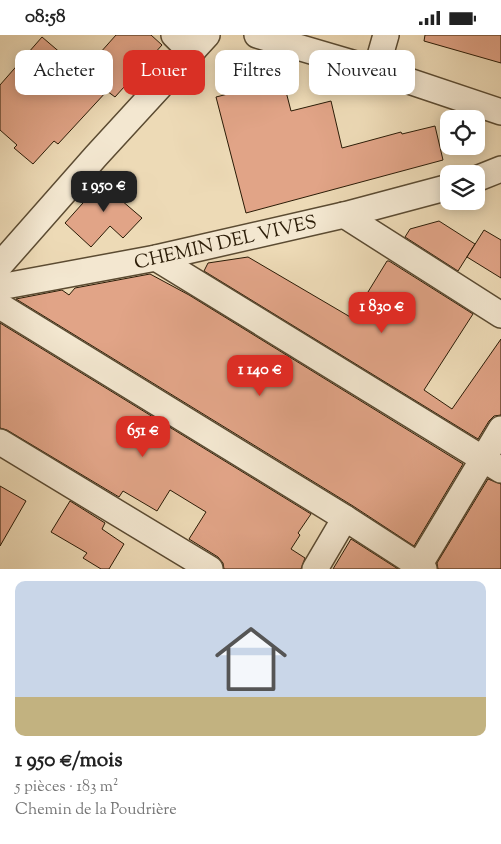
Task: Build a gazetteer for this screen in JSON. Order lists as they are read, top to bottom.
{
  "streets": {
    "street": ["CHEMIN DEL VIVES"]
  },
  "page": {
    "status": "08:58",
    "chip": [
      "Acheter",
      "Louer",
      "Filtres",
      "Nouveau"
    ],
    "price": [
      "1 950 €",
      "1 830 €",
      "1 140 €",
      "651 €"
    ],
    "list": [
      {
        "name": "1 950 €/mois",
        "note": "5 pièces · 183 m² · Chemin de la Poudrière"
      }
    ]
  }
}
